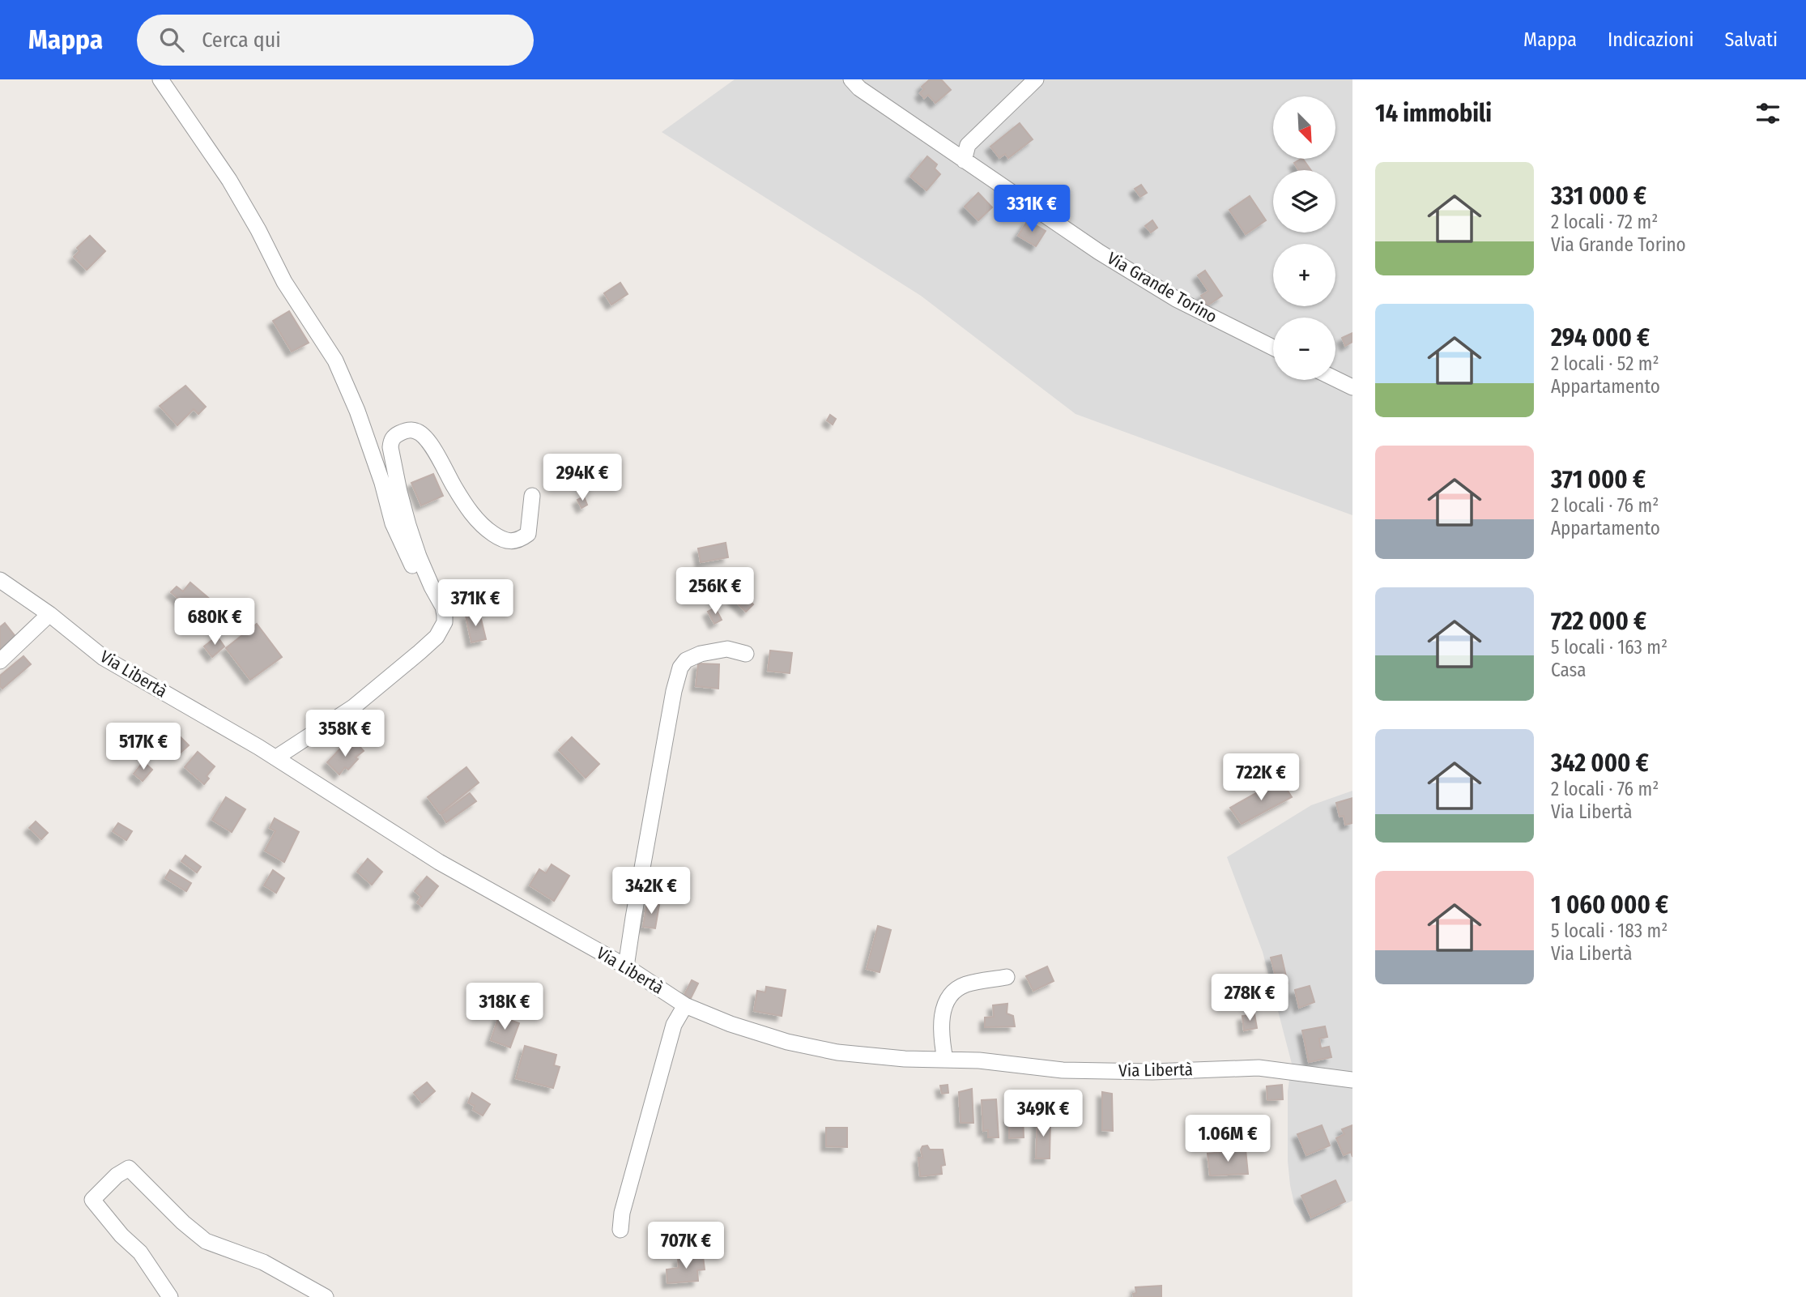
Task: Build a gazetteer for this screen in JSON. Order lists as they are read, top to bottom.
{
  "streets": {
    "street": ["Via Grande Torino", "Via Libertà"]
  },
  "north": "bottom right",
  "page": {
    "header": "Mappa",
    "search": "Cerca qui",
    "nav": ["Mappa", "Indicazioni", "Salvati"],
    "heading": "14 immobili",
    "map_buttons": ["+", "−"],
    "list": [
      {
        "name": "331 000 €",
        "note": "2 locali · 72 m² · Via Grande Torino"
      },
      {
        "name": "294 000 €",
        "note": "2 locali · 52 m² · Appartamento"
      },
      {
        "name": "371 000 €",
        "note": "2 locali · 76 m² · Appartamento"
      },
      {
        "name": "722 000 €",
        "note": "5 locali · 163 m² · Casa"
      },
      {
        "name": "342 000 €",
        "note": "2 locali · 76 m² · Via Libertà"
      },
      {
        "name": "1 060 000 €",
        "note": "5 locali · 183 m² · Via Libertà"
      }
    ],
    "price": [
      "331K €",
      "294K €",
      "256K €",
      "371K €",
      "680K €",
      "358K €",
      "517K €",
      "722K €",
      "342K €",
      "278K €",
      "318K €",
      "349K €",
      "1.06M €",
      "707K €"
    ]
  }
}
